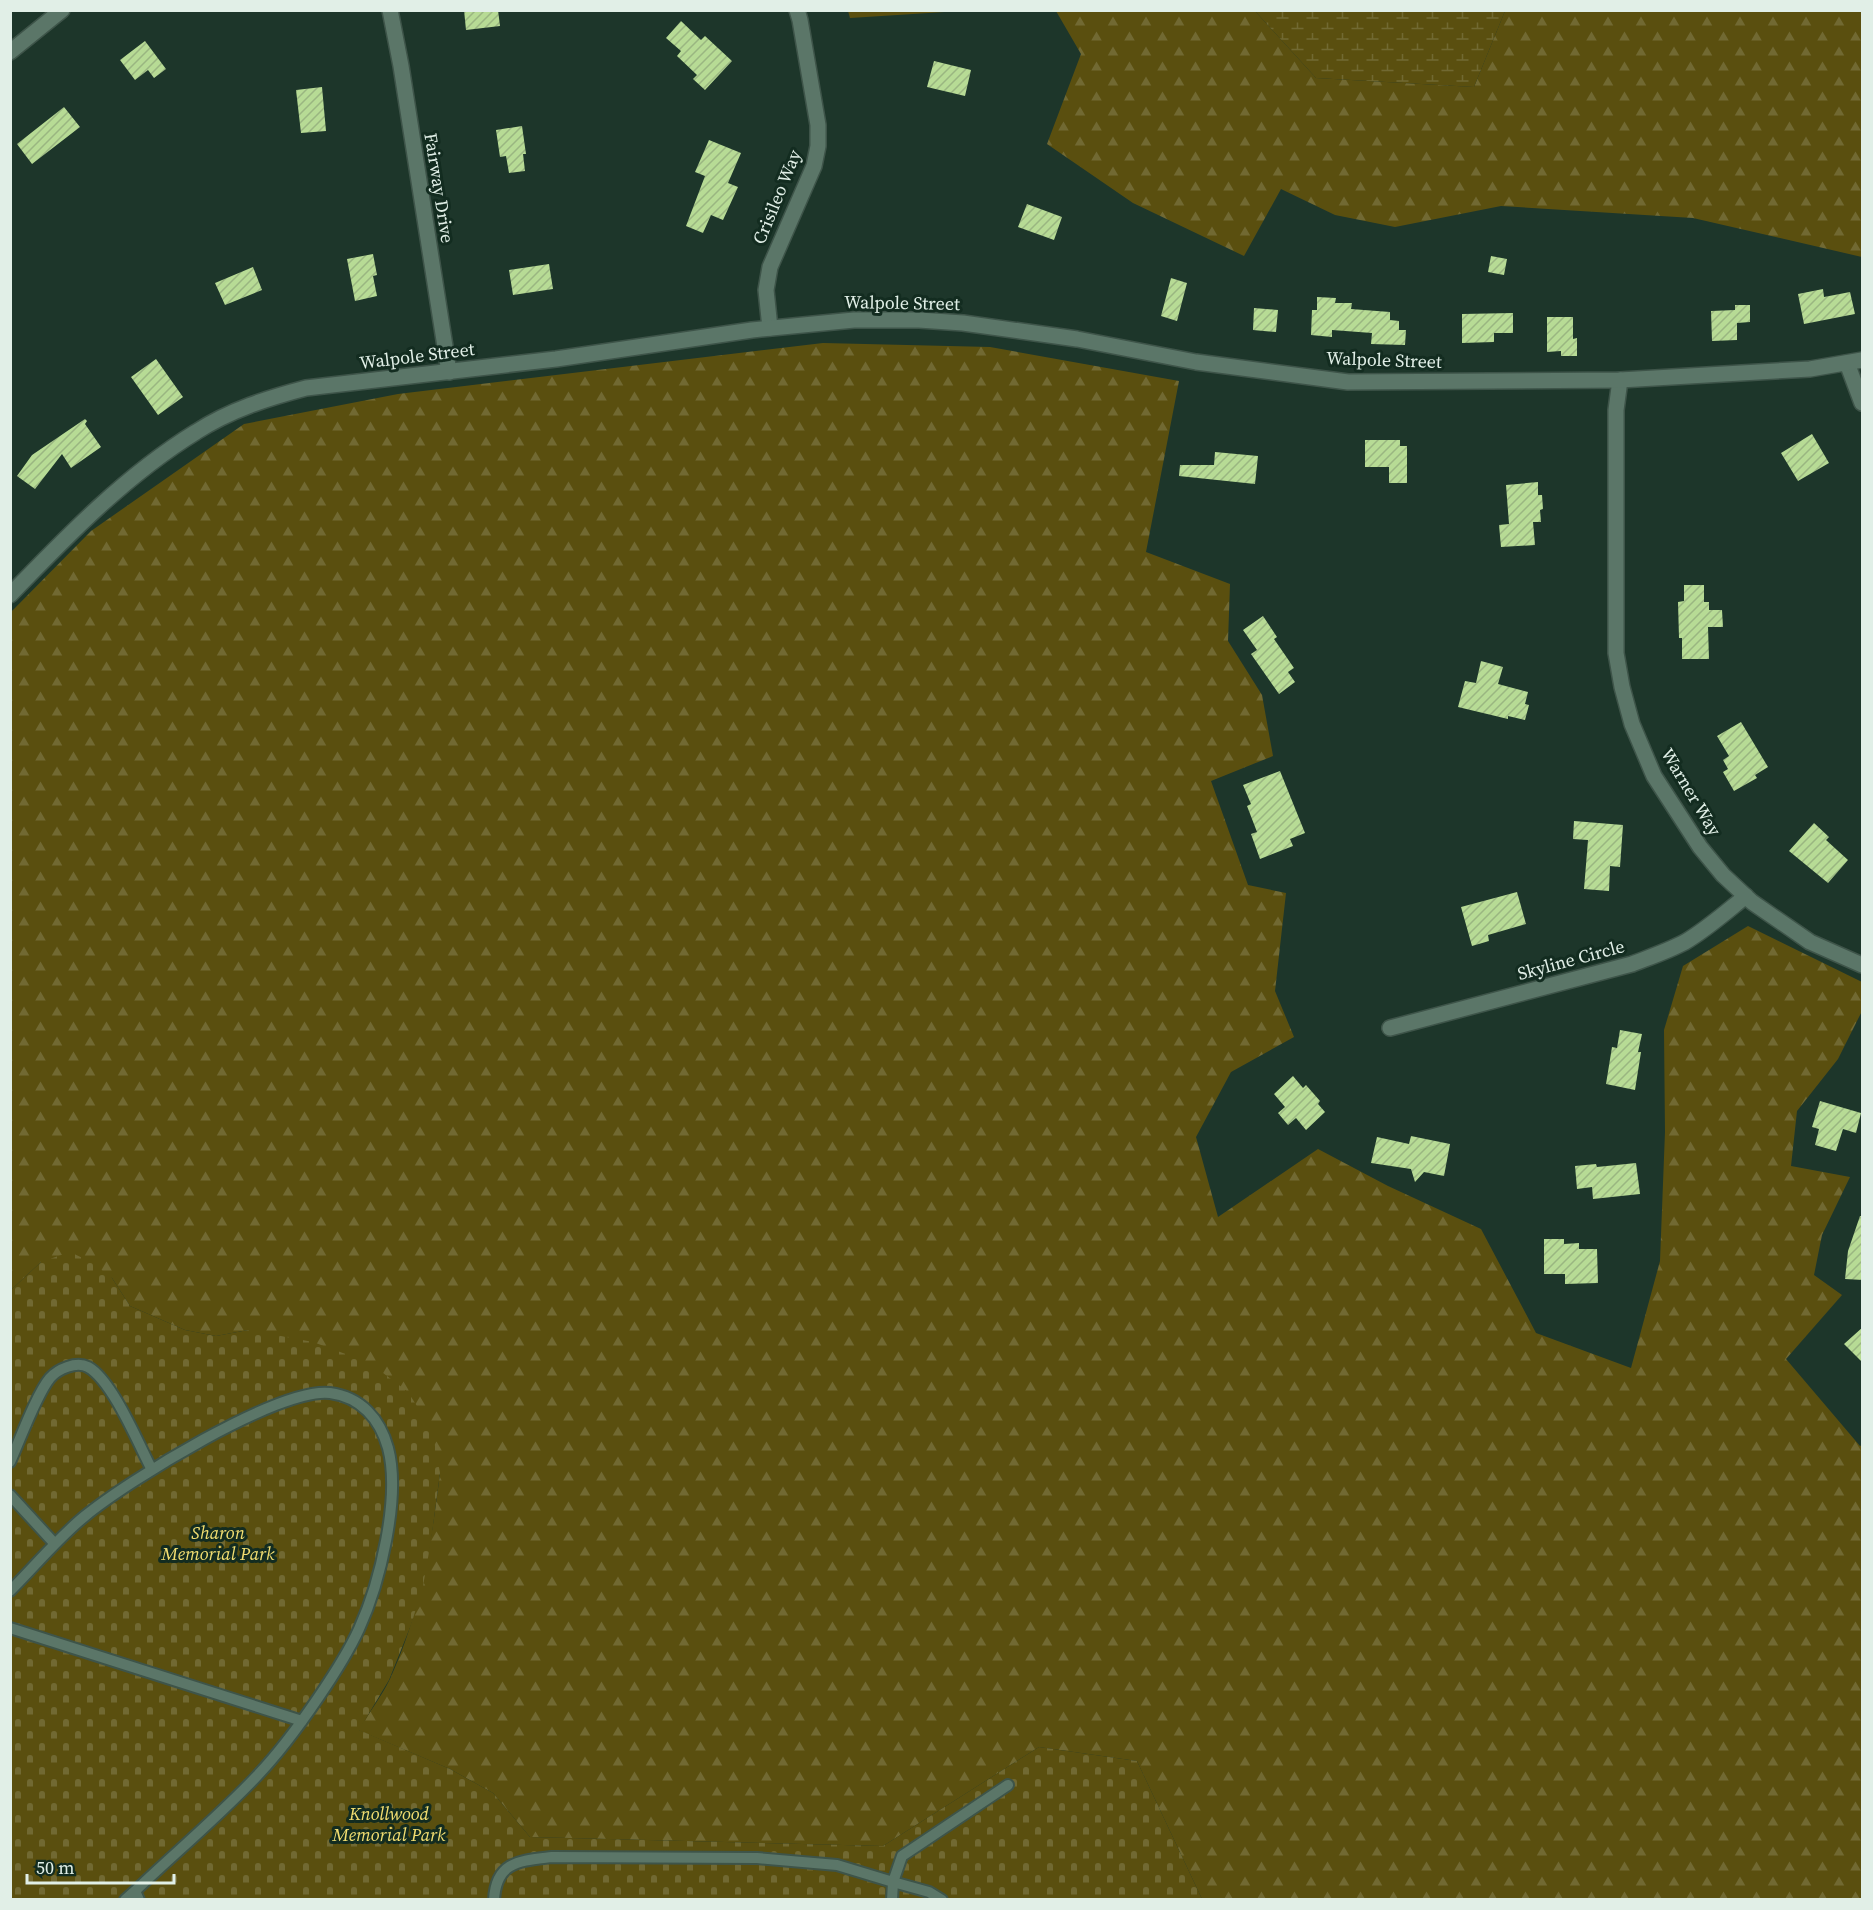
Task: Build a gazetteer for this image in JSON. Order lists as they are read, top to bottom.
{
  "streets": {
    "main road": [
      "Fairway Drive",
      "Crisileo Way",
      "Walpole Street",
      "Warner Way",
      "Skyline Circle"
    ]
  },
  "crossings": [
    ["Fairway Drive", "Walpole Street"],
    ["Crisileo Way", "Walpole Street"],
    ["Walpole Street", "Warner Way"],
    ["Warner Way", "Skyline Circle"]
  ],
  "parks": ["Sharon Memorial Park", "Knollwood Memorial Park"],
  "scale_bar": "50 m"
}
